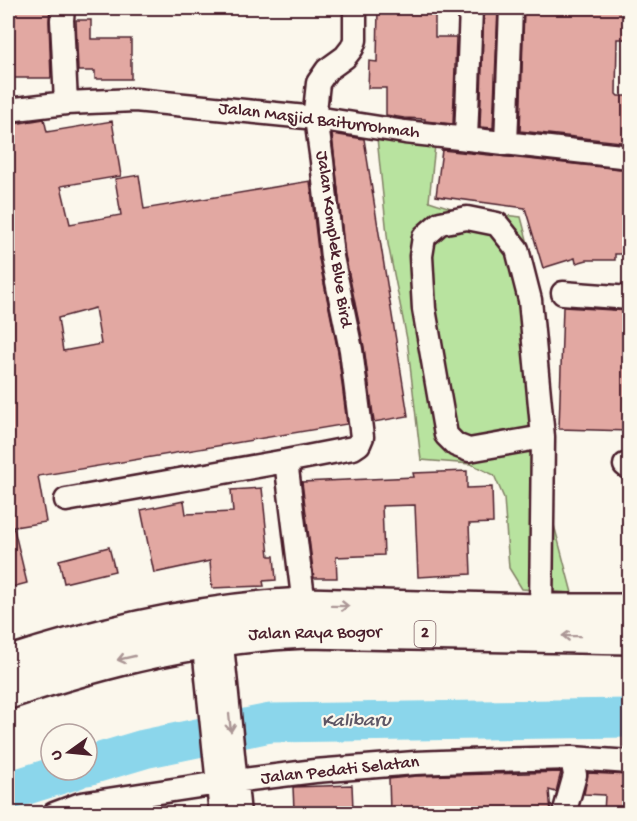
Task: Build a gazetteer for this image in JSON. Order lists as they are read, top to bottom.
{
  "streets": {
    "highway": ["Jalan Raya Bogor", "2"],
    "street": ["Jalan Masjid Baiturrohmah", "Jalan Komplek Blue Bird", "Jalan Pedati Selatan"]
  },
  "crossings": [
    ["Jalan Masjid Baiturrohmah", "Jalan Komplek Blue Bird"]
  ],
  "water": ["Kalibaru"],
  "north": "left"
}
